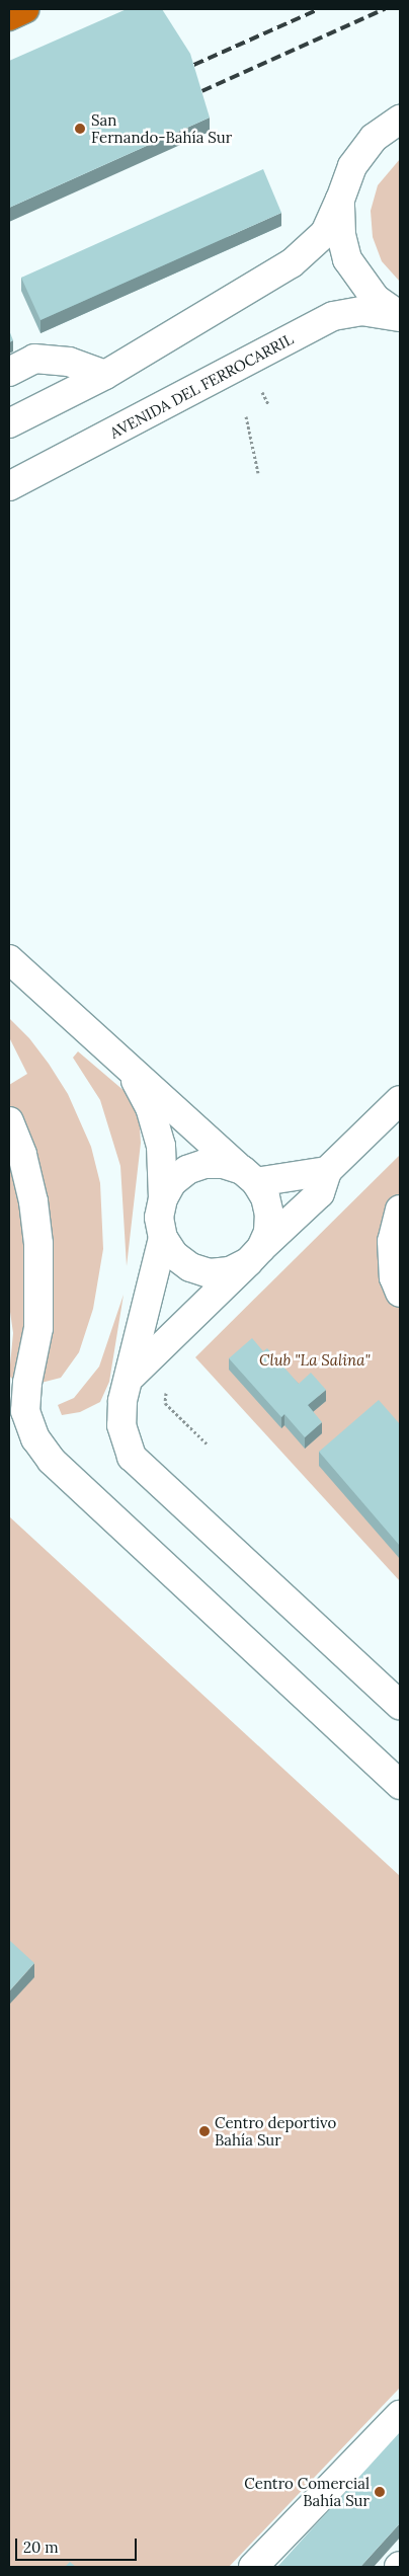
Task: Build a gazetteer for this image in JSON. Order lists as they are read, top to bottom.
{
  "streets": {
    "street": ["AVENIDA DEL FERROCARRIL"]
  },
  "parks": ["Club \"La Salina\""],
  "places": ["San Fernando-Bahía Sur", "Centro deportivo Bahía Sur", "Centro Comercial Bahía Sur"],
  "scale_bar": "20 m"
}
